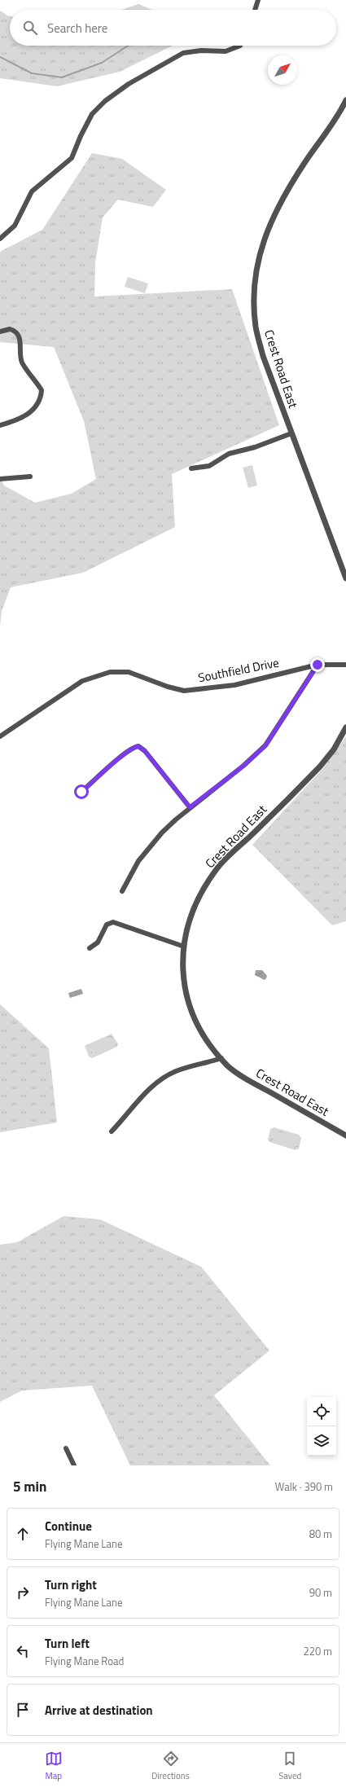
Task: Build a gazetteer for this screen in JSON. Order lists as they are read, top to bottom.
{
  "streets": {
    "street": ["Crest Road East", "Southfield Drive"]
  },
  "north": "top right",
  "page": {
    "search": "Search here",
    "heading": ["5 min", "Walk · 390 m"],
    "list": [
      ["Continue", "Flying Mane Lane", "80 m"],
      ["Turn right", "Flying Mane Lane", "90 m"],
      ["Turn left", "Flying Mane Road", "220 m"],
      "Arrive at destination"
    ],
    "nav": ["Map", "Directions", "Saved"]
  }
}
